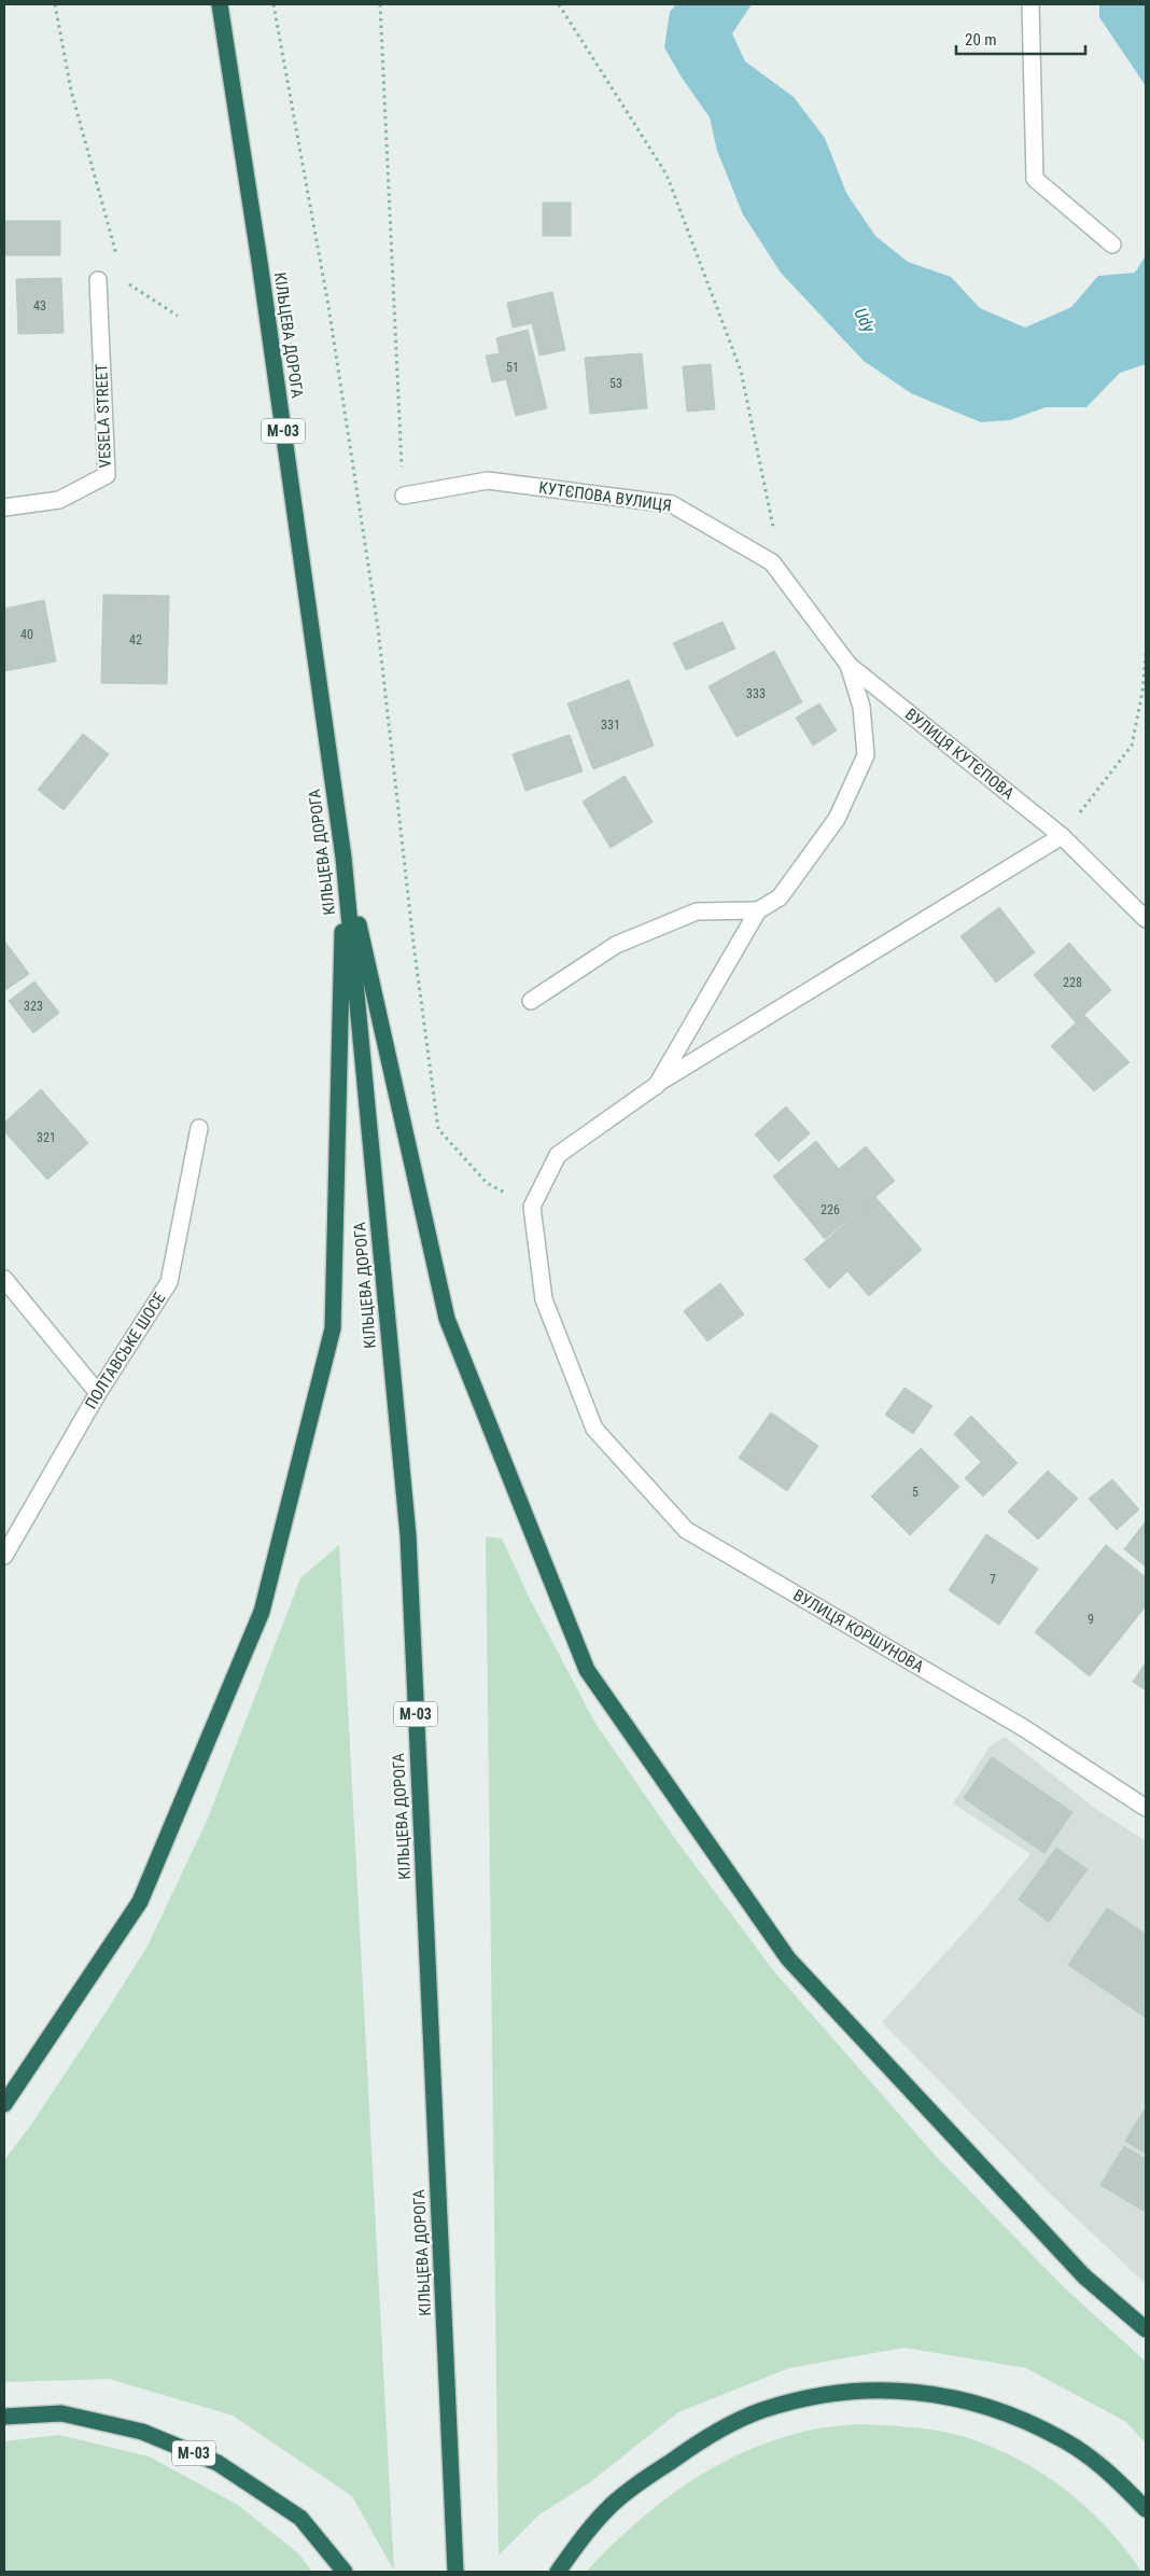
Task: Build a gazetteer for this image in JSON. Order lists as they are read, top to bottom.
{
  "streets": {
    "highway": ["КІЛЬЦЕВА ДОРОГА", "М-03"],
    "street": [
      "VESELA STREET",
      "КУТЄПОВА ВУЛИЦЯ",
      "ВУЛИЦЯ КУТЄПОВА",
      "ПОЛТАВСЬКЕ ШОСЕ",
      "ВУЛИЦЯ КОРШУНОВА"
    ]
  },
  "crossings": [
    ["КІЛЬЦЕВА ДОРОГА", "М-03"],
    ["КУТЄПОВА ВУЛИЦЯ", "ВУЛИЦЯ КУТЄПОВА"]
  ],
  "water": ["Udy"],
  "house_numbers": [
    "43",
    "51",
    "53",
    "40",
    "42",
    "333",
    "331",
    "228",
    "323",
    "321",
    "226",
    "5",
    "7",
    "9"
  ],
  "scale_bar": "20 m"
}
